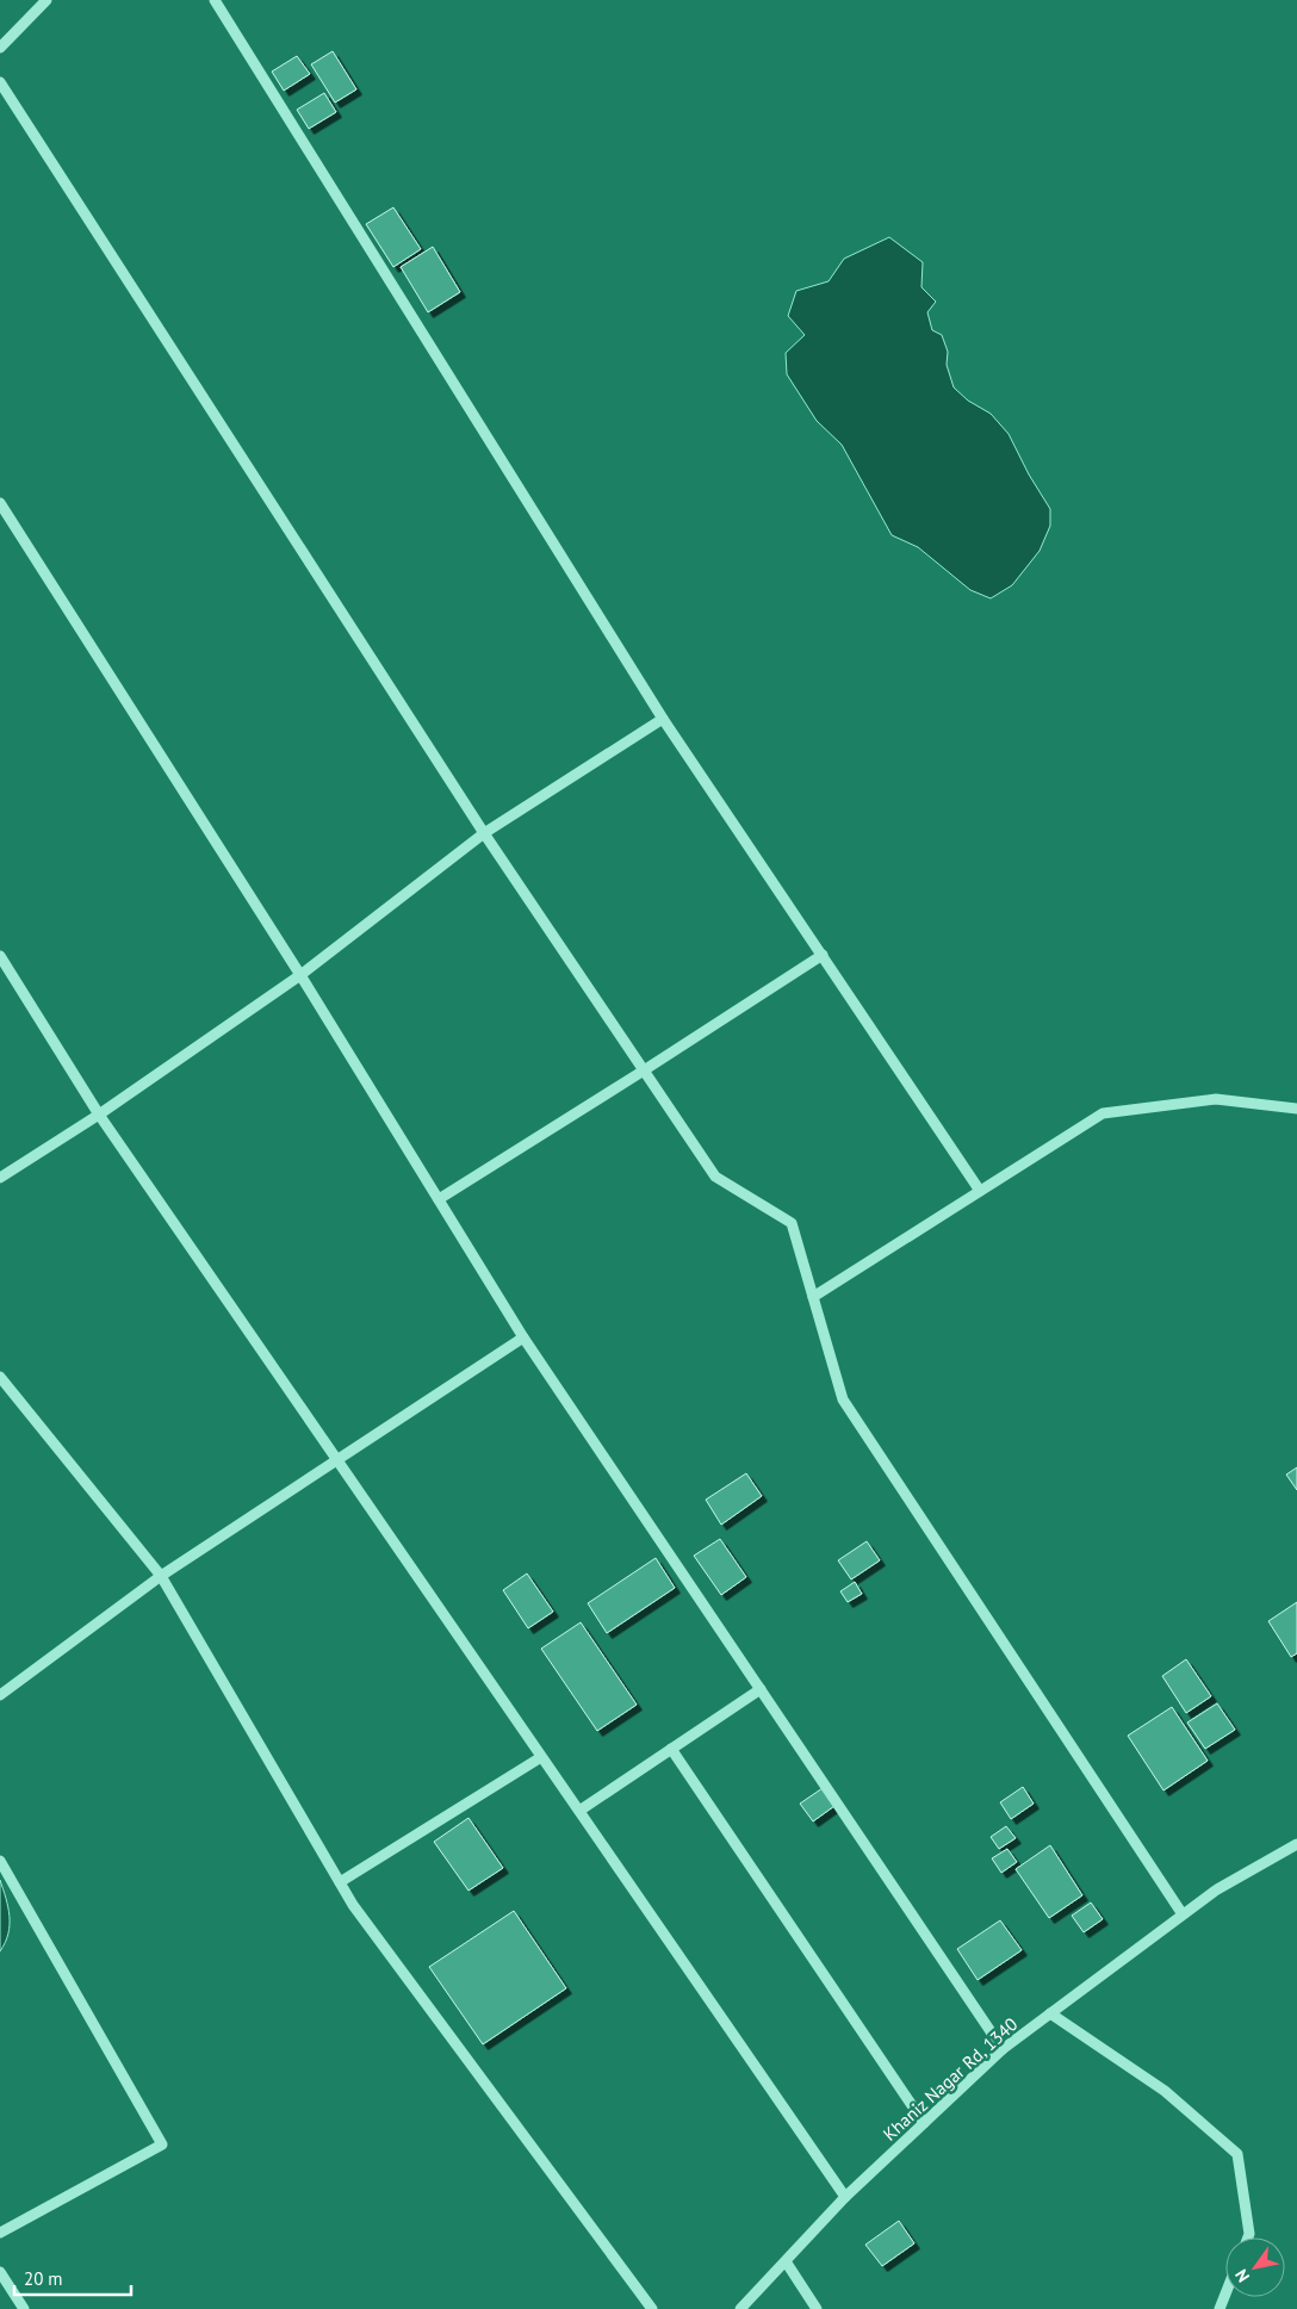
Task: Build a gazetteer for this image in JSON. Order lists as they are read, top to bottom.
{
  "streets": {
    "street": ["Khaniz Nagar Rd, 1340"]
  },
  "scale_bar": "20 m",
  "north": "bottom left"
}
